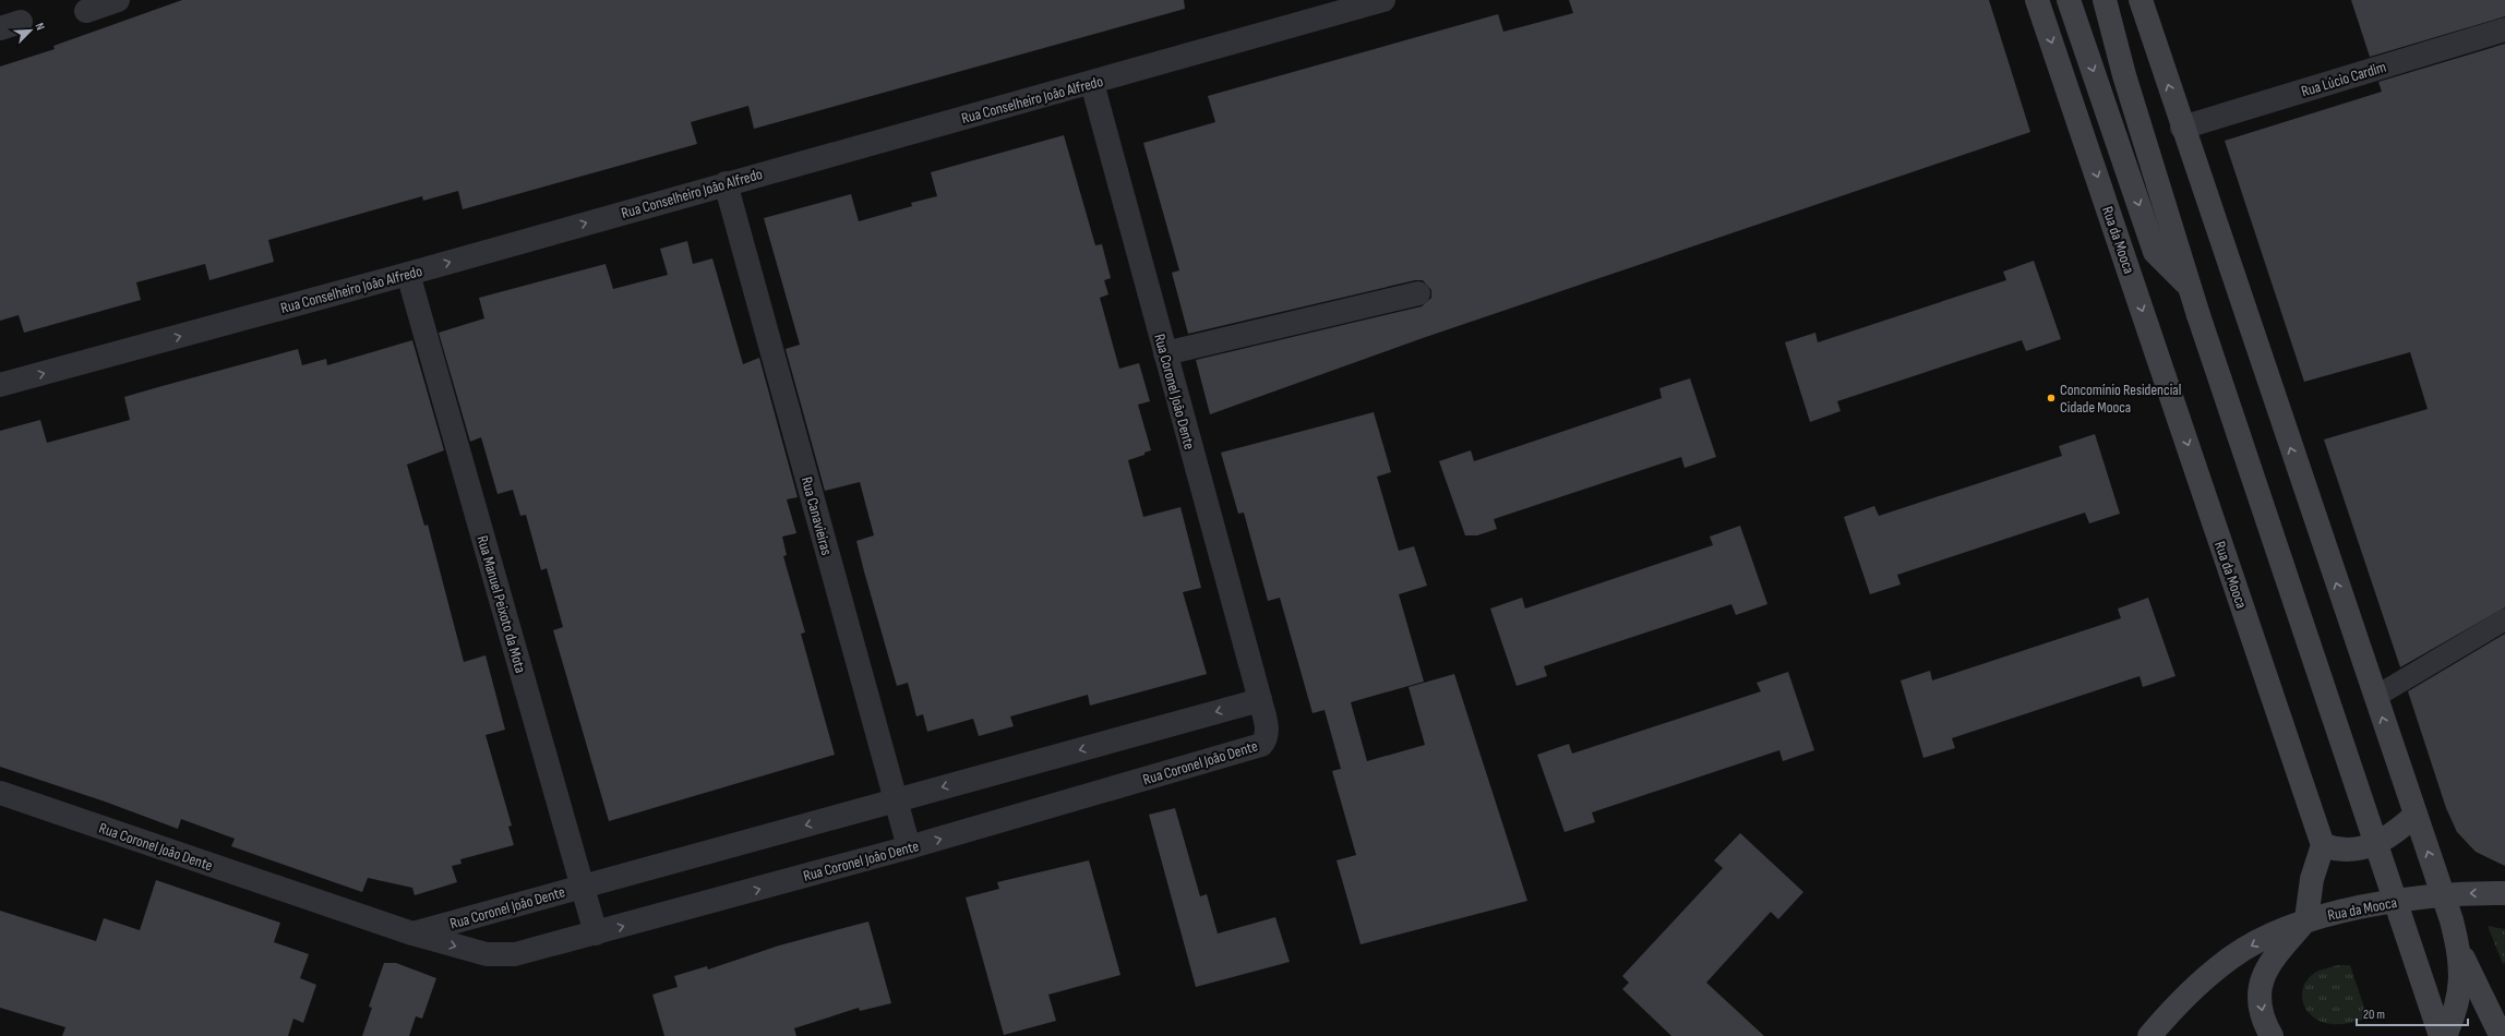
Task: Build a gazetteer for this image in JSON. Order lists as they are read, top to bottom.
{
  "streets": {
    "street": [
      "Rua Lúcio Cardim",
      "Rua Conselheiro João Alfredo",
      "Rua da Mooca",
      "Rua Coronel João Dente",
      "Rua Canavieiras",
      "Rua Manuel Peixoto da Mota"
    ]
  },
  "crossings": [
    ["Rua Conselheiro João Alfredo", "Rua Coronel João Dente"],
    ["Rua Conselheiro João Alfredo", "Rua Canavieiras"],
    ["Rua Conselheiro João Alfredo", "Rua Manuel Peixoto da Mota"],
    ["Rua Coronel João Dente", "Rua Canavieiras"],
    ["Rua Coronel João Dente", "Rua Manuel Peixoto da Mota"]
  ],
  "one_way": ["Rua Conselheiro João Alfredo"],
  "places": ["Concomínio Residencial Cidade Mooca"],
  "scale_bar": "20 m",
  "north": "top right"
}
